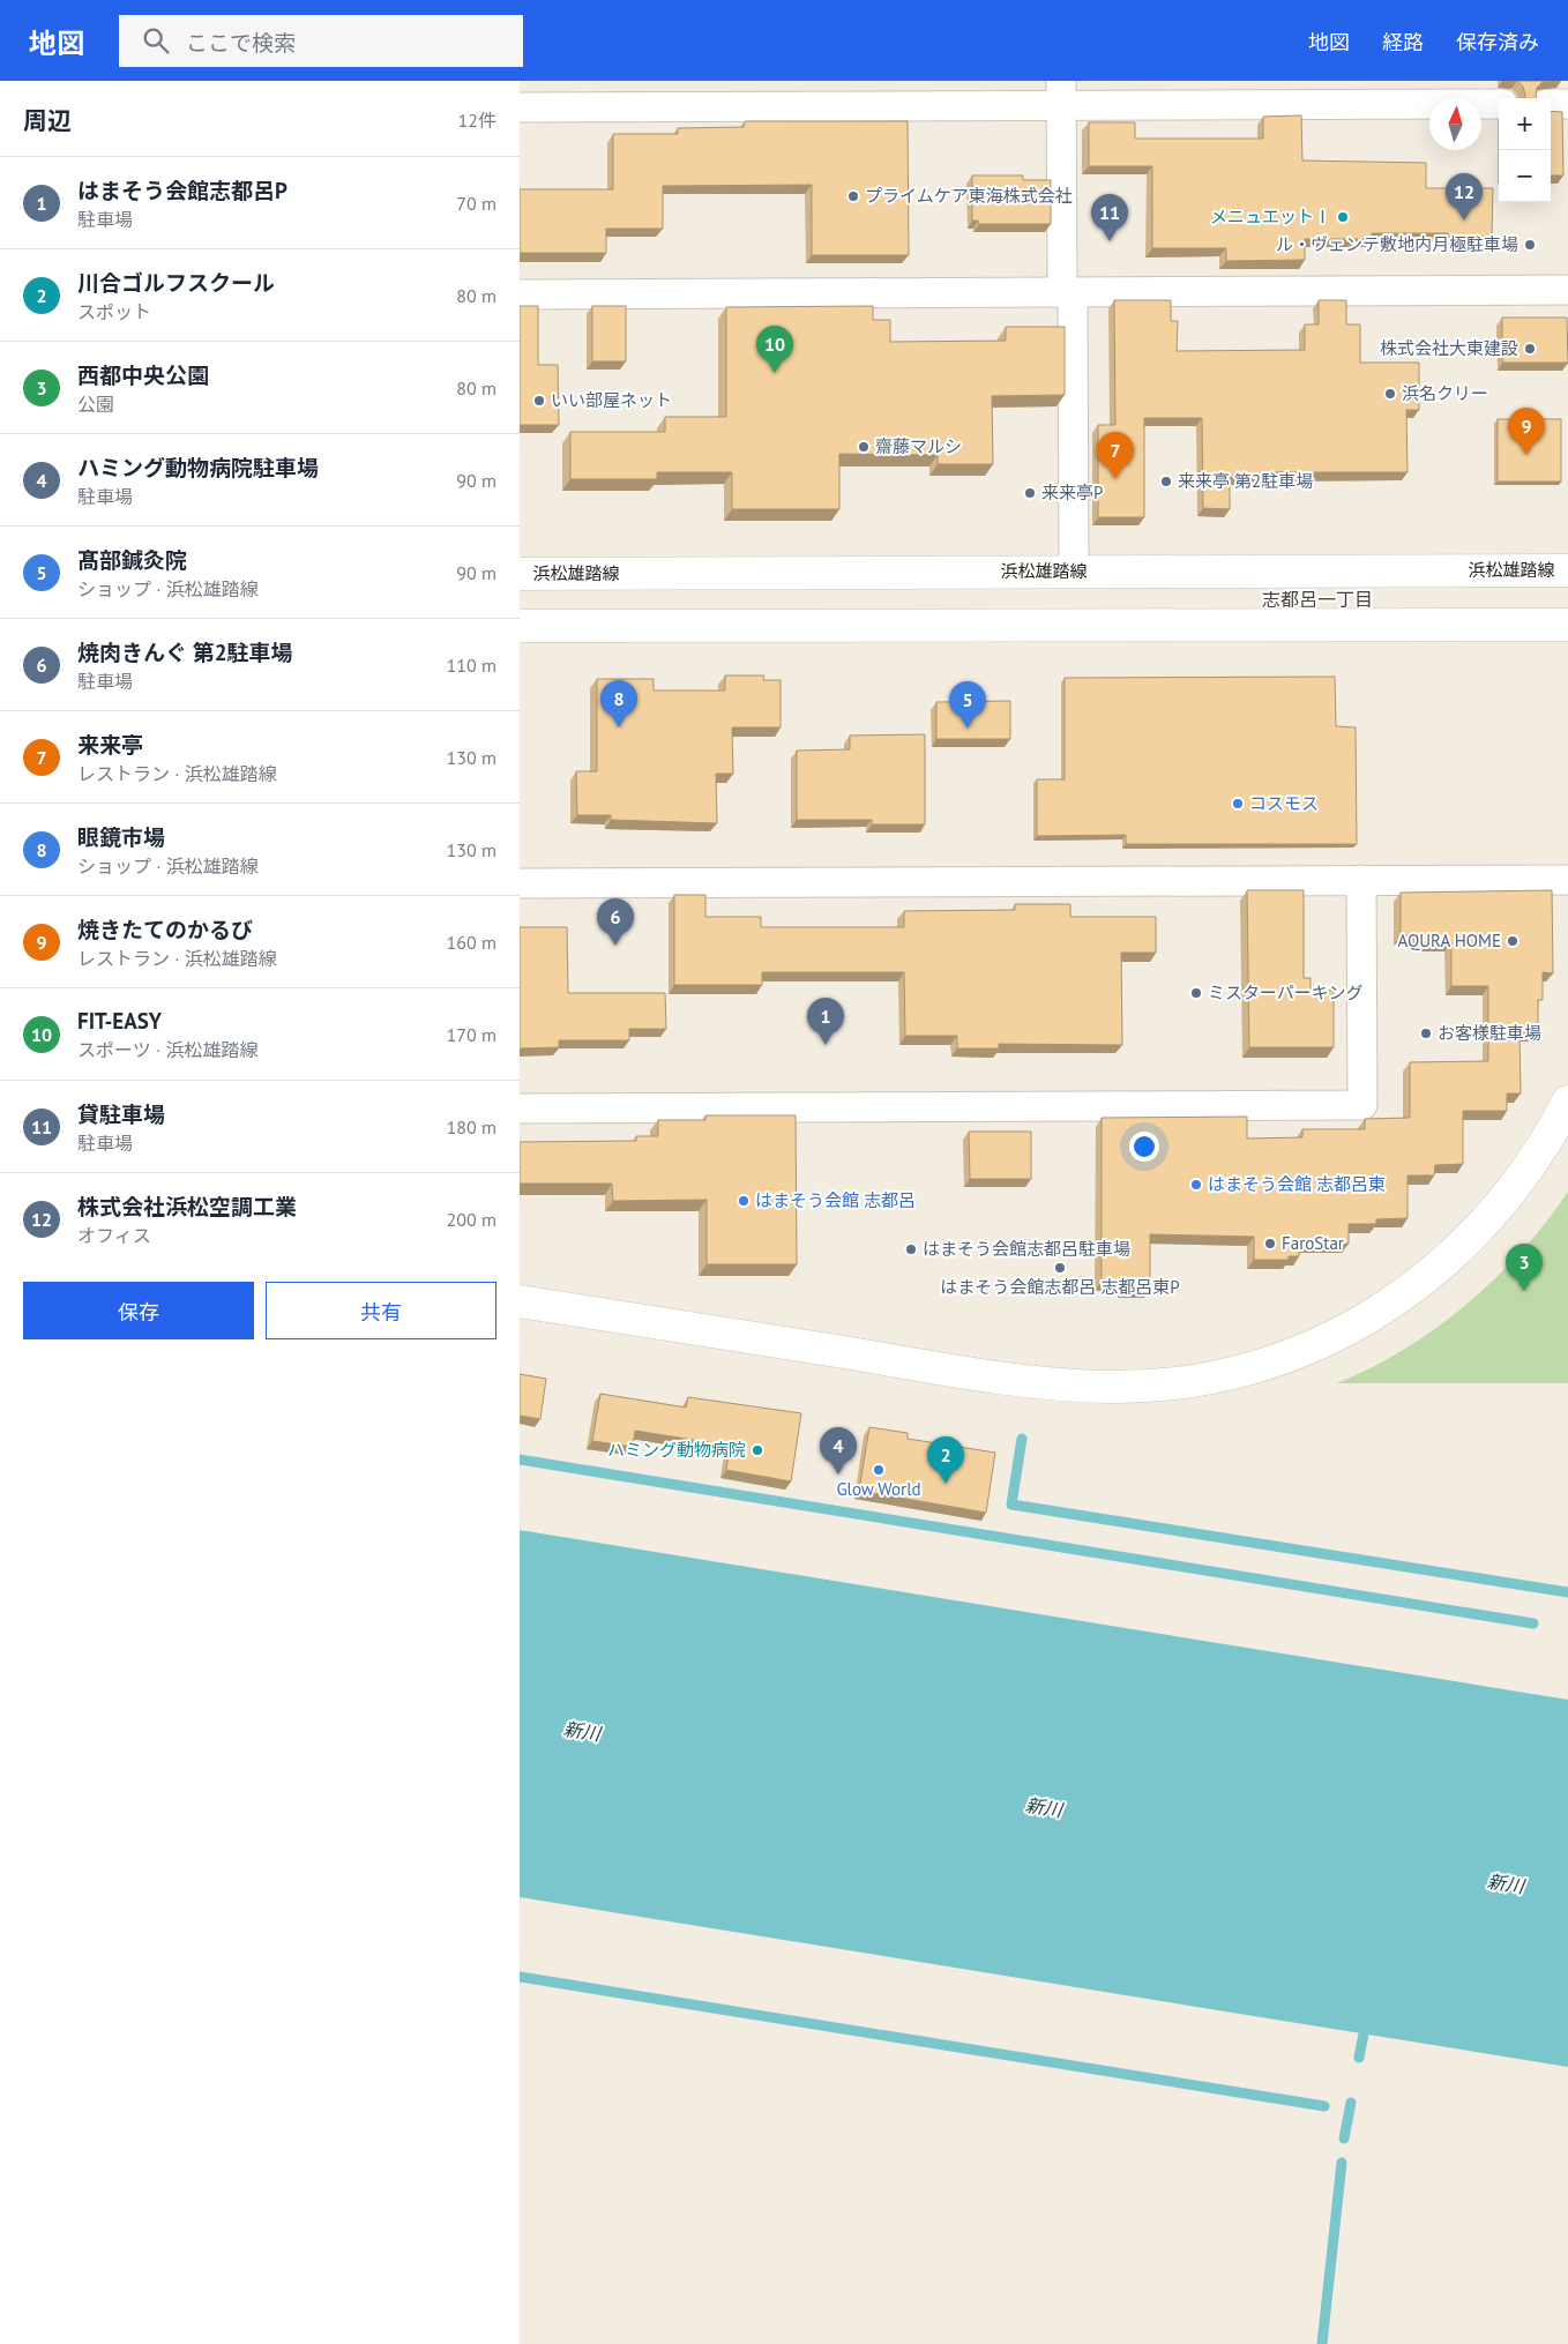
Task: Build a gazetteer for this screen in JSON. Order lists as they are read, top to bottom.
{
  "streets": {
    "main road": ["浜松雄踏線"]
  },
  "districts": ["志都呂一丁目"],
  "water": ["新川"],
  "places": [
    "プライムケア東海株式会社",
    "メニュエットⅠ",
    "ル・ヴェンテ敷地内月極駐車場",
    "株式会社大東建設",
    "浜名クリー",
    "いい部屋ネット",
    "齋藤マルシ",
    "来来亭 第2駐車場",
    "来来亭P",
    "コスモス",
    "AQURA HOME",
    "ミスターパーキング",
    "お客様駐車場",
    "はまそう会館 志都呂東",
    "はまそう会館 志都呂",
    "FaroStar",
    "はまそう会館志都呂駐車場",
    "はまそう会館志都呂 志都呂東P",
    "ハミング動物病院",
    "Glow World"
  ],
  "north": "top",
  "page": {
    "header": "地図",
    "search": "ここで検索",
    "nav": ["地図", "経路", "保存済み"],
    "heading": ["周辺", "12件"],
    "map_buttons": ["+", "−"],
    "list": [
      {
        "mark": "1",
        "name": "はまそう会館志都呂P",
        "note": "駐車場",
        "value": "70 m"
      },
      {
        "mark": "2",
        "name": "川合ゴルフスクール",
        "note": "スポット",
        "value": "80 m"
      },
      {
        "mark": "3",
        "name": "西都中央公園",
        "note": "公園",
        "value": "80 m"
      },
      {
        "mark": "4",
        "name": "ハミング動物病院駐車場",
        "note": "駐車場",
        "value": "90 m"
      },
      {
        "mark": "5",
        "name": "髙部鍼灸院",
        "note": "ショップ · 浜松雄踏線",
        "value": "90 m"
      },
      {
        "mark": "6",
        "name": "焼肉きんぐ 第2駐車場",
        "note": "駐車場",
        "value": "110 m"
      },
      {
        "mark": "7",
        "name": "来来亭",
        "note": "レストラン · 浜松雄踏線",
        "value": "130 m"
      },
      {
        "mark": "8",
        "name": "眼鏡市場",
        "note": "ショップ · 浜松雄踏線",
        "value": "130 m"
      },
      {
        "mark": "9",
        "name": "焼きたてのかるび",
        "note": "レストラン · 浜松雄踏線",
        "value": "160 m"
      },
      {
        "mark": "10",
        "name": "FIT-EASY",
        "note": "スポーツ · 浜松雄踏線",
        "value": "170 m"
      },
      {
        "mark": "11",
        "name": "貸駐車場",
        "note": "駐車場",
        "value": "180 m"
      },
      {
        "mark": "12",
        "name": "株式会社浜松空調工業",
        "note": "オフィス",
        "value": "200 m"
      }
    ],
    "pins": [
      "12",
      "11",
      "10",
      "9",
      "7",
      "8",
      "5",
      "6",
      "1",
      "3",
      "4",
      "2"
    ],
    "buttons": ["保存", "共有"]
  }
}
